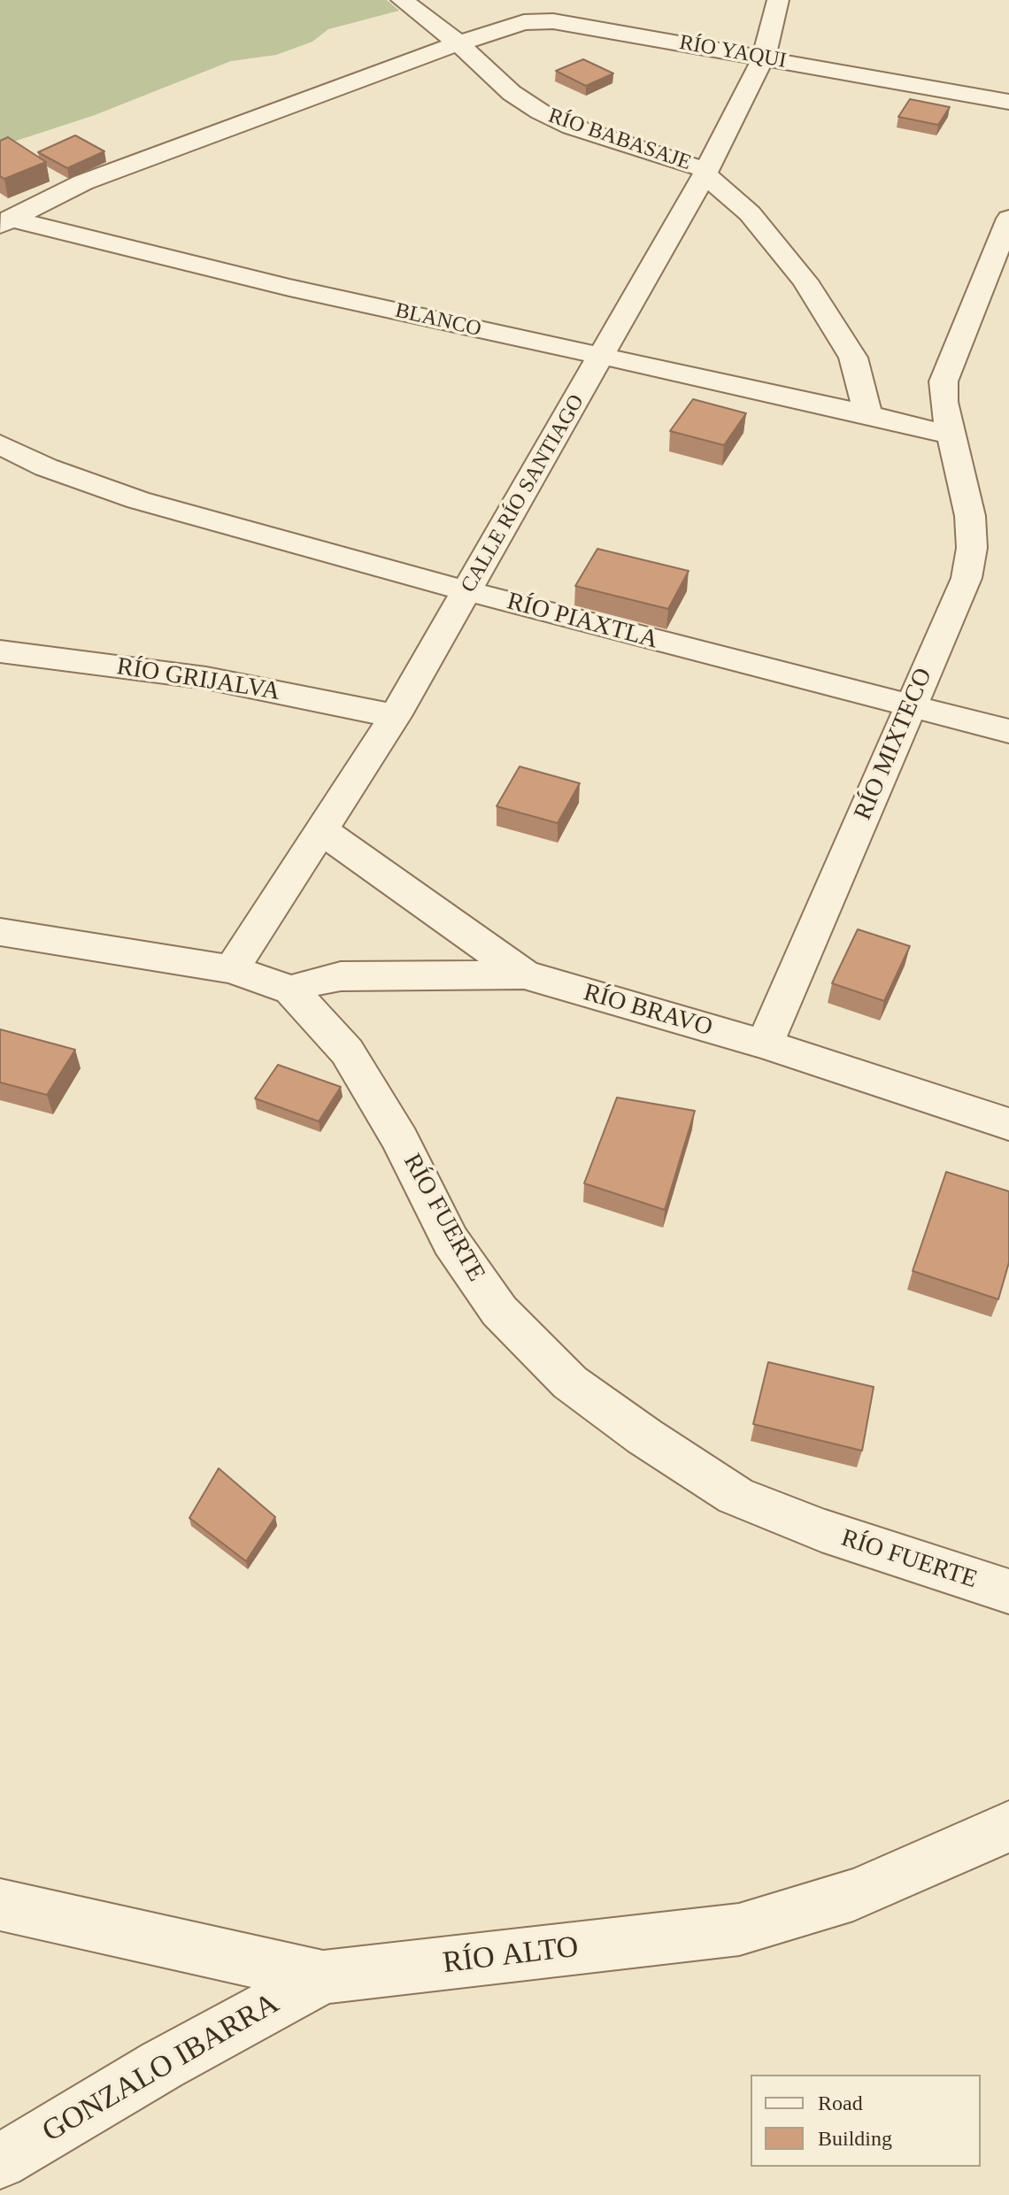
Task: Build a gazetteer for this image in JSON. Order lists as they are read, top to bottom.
{
  "streets": {
    "street": [
      "RÍO YAQUI",
      "RÍO BABASAJE",
      "BLANCO",
      "CALLE RÍO SANTIAGO",
      "RÍO PIAXTLA",
      "RÍO GRIJALVA",
      "RÍO MIXTECO",
      "RÍO BRAVO",
      "RÍO FUERTE",
      "RÍO ALTO",
      "GONZALO IBARRA"
    ]
  },
  "crossings": [
    ["RÍO YAQUI", "RÍO BABASAJE"],
    ["RÍO YAQUI", "BLANCO"],
    ["RÍO YAQUI", "CALLE RÍO SANTIAGO"],
    ["RÍO BABASAJE", "BLANCO"],
    ["RÍO BABASAJE", "CALLE RÍO SANTIAGO"],
    ["BLANCO", "CALLE RÍO SANTIAGO"],
    ["BLANCO", "RÍO MIXTECO"],
    ["CALLE RÍO SANTIAGO", "RÍO PIAXTLA"],
    ["CALLE RÍO SANTIAGO", "RÍO GRIJALVA"],
    ["CALLE RÍO SANTIAGO", "RÍO BRAVO"],
    ["CALLE RÍO SANTIAGO", "RÍO FUERTE"],
    ["RÍO PIAXTLA", "RÍO MIXTECO"],
    ["RÍO MIXTECO", "RÍO BRAVO"],
    ["RÍO ALTO", "GONZALO IBARRA"]
  ],
  "legend": ["Road", "Building"]
}
